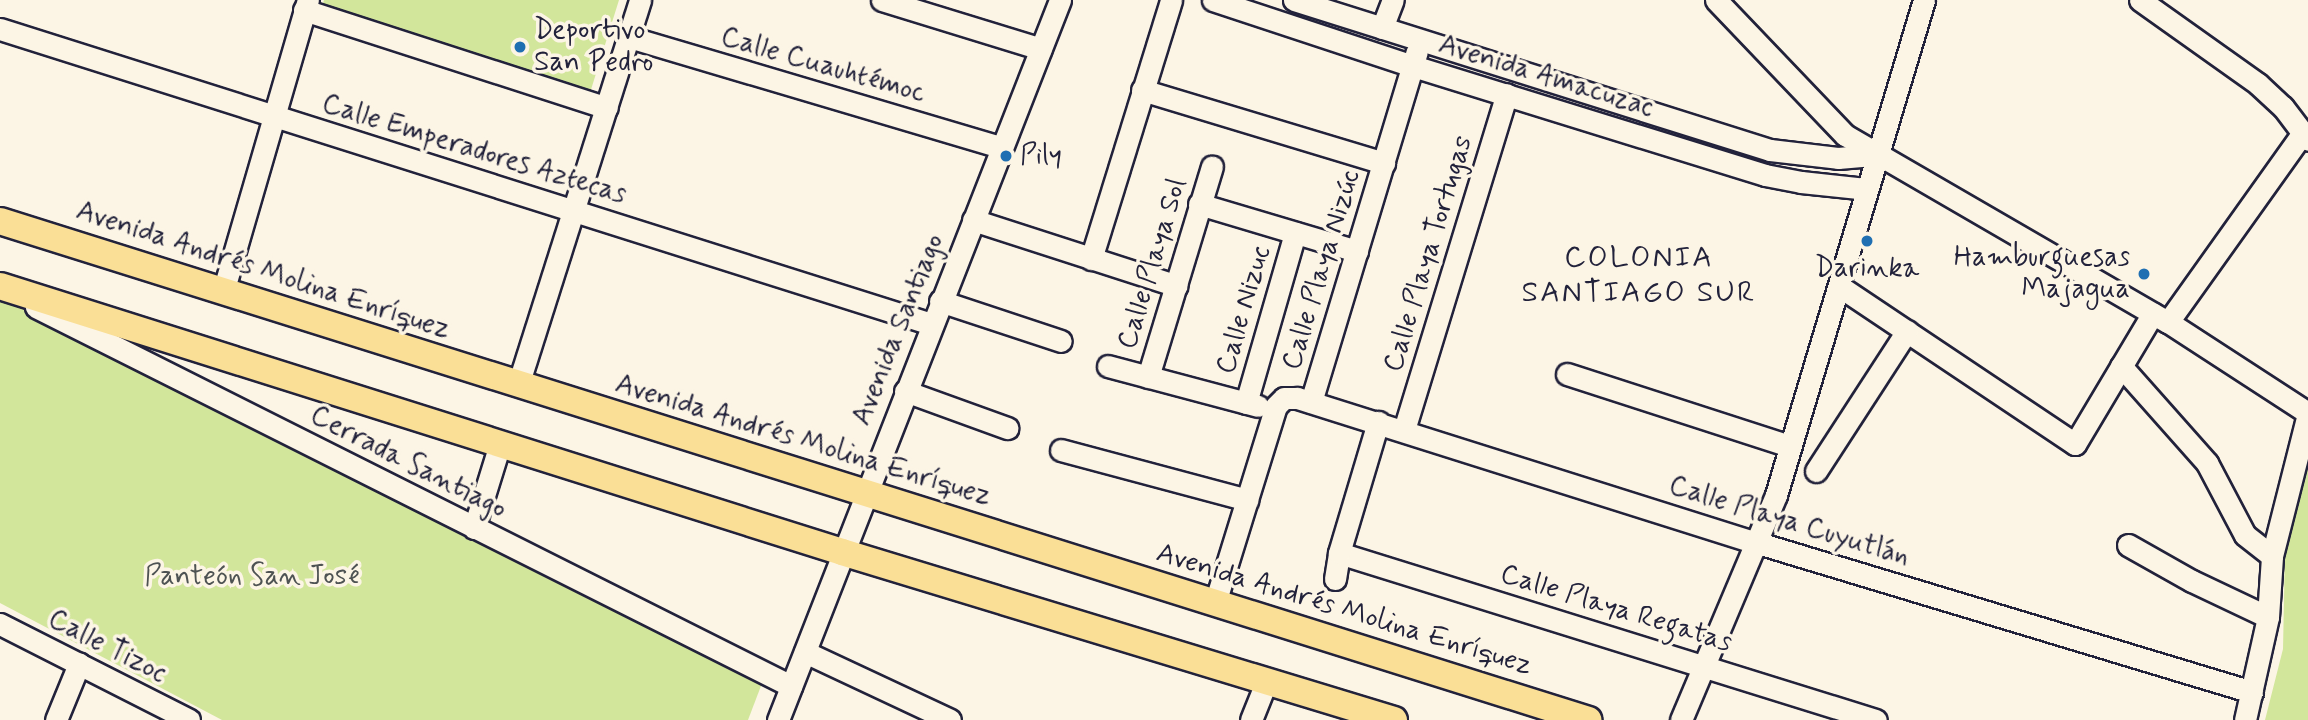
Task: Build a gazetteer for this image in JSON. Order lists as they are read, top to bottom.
{
  "streets": {
    "main road": ["Avenida Andrés Molina Enríquez"],
    "street": [
      "Calle Cuauhtémoc",
      "Avenida Amacuzac",
      "Calle Emperadores Aztecas",
      "Calle Playa Tortugas",
      "Calle Playa Sol",
      "Calle Playa Nizúc",
      "Calle Nizuc",
      "Avenida Santiago",
      "Cerrada Santiago",
      "Calle Playa Cuyutlán",
      "Calle Playa Regatas",
      "Calle Tizoc"
    ]
  },
  "crossings": [
    ["Calle Cuauhtémoc", "Avenida Santiago"],
    ["Avenida Amacuzac", "Calle Playa Tortugas"],
    ["Avenida Amacuzac", "Calle Playa Nizúc"],
    ["Calle Emperadores Aztecas", "Avenida Santiago"],
    ["Calle Playa Tortugas", "Calle Playa Cuyutlán"],
    ["Calle Playa Nizúc", "Calle Playa Cuyutlán"],
    ["Avenida Andrés Molina Enríquez", "Avenida Santiago"],
    ["Avenida Santiago", "Cerrada Santiago"]
  ],
  "districts": ["COLONIA SANTIAGO SUR"],
  "parks": ["Panteón San José"],
  "places": [
    "Deportivo San Pedro",
    "Pily",
    "Darinka",
    "Hamburguesas Majagua"
  ]
}
